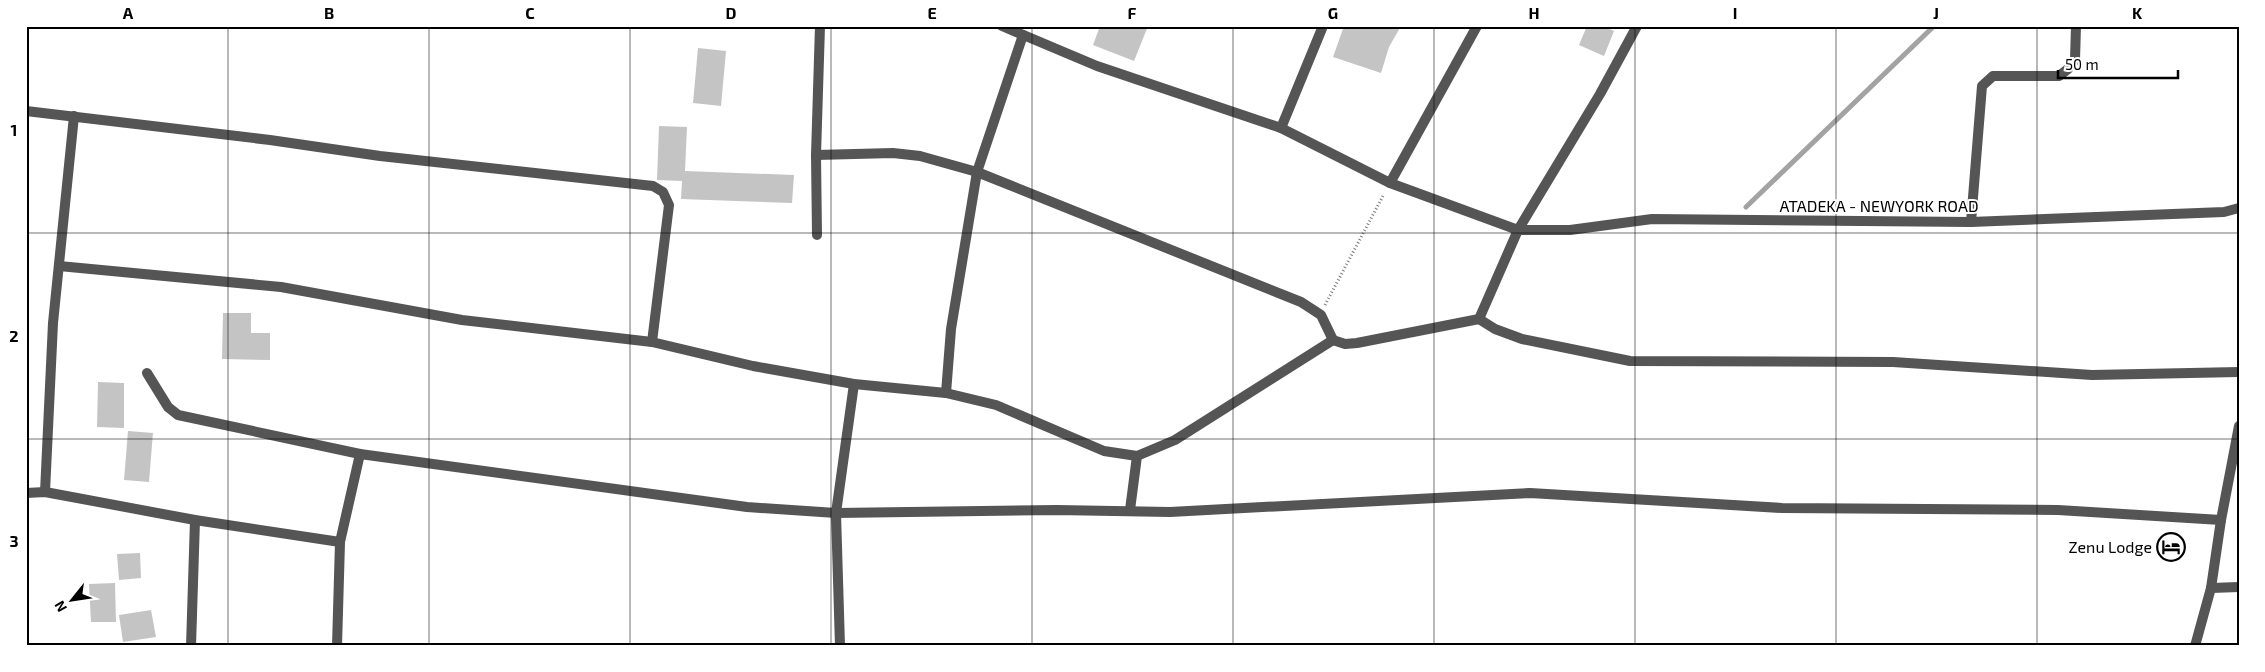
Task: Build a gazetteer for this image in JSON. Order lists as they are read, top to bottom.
{
  "streets": {
    "street": ["ATADEKA - NEWYORK ROAD"]
  },
  "places": {
    "hotel": ["Zenu Lodge"]
  },
  "scale_bar": "50 m",
  "north": "bottom left",
  "grid": {
    "columns": [
      "A",
      "B",
      "C",
      "D",
      "E",
      "F",
      "G",
      "H",
      "I",
      "J",
      "K"
    ],
    "rows": ["1", "2", "3"]
  }
}
